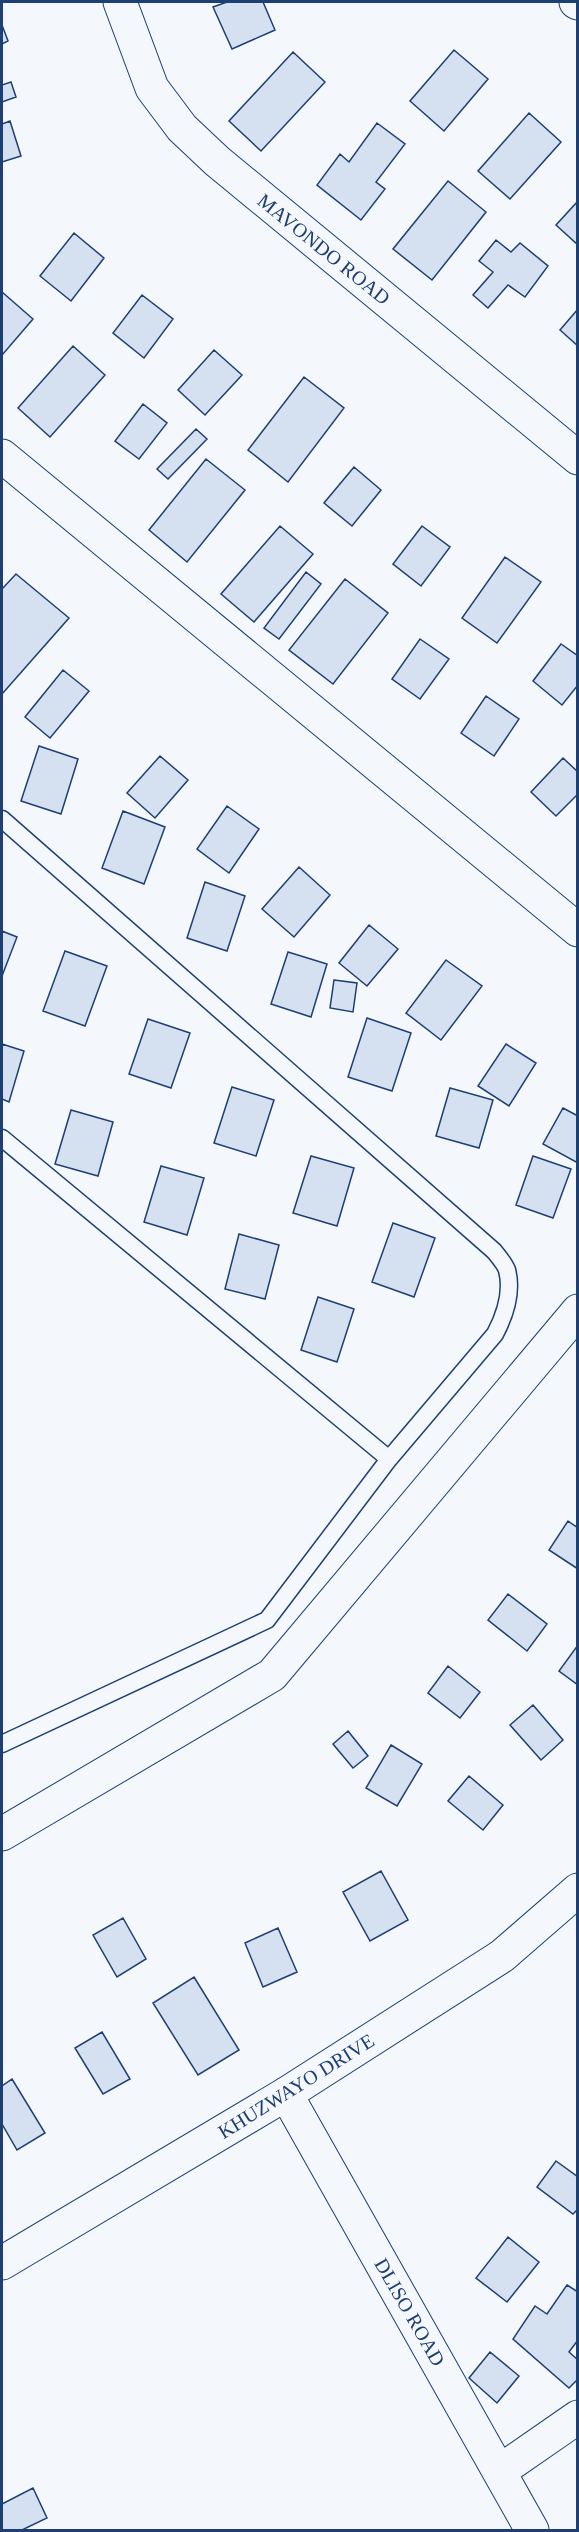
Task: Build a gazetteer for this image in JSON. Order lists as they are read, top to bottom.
{
  "streets": {
    "street": ["MAVONDO ROAD", "KHUZWAYO DRIVE", "DLISO ROAD"]
  },
  "crossings": [
    ["KHUZWAYO DRIVE", "DLISO ROAD"]
  ]
}
